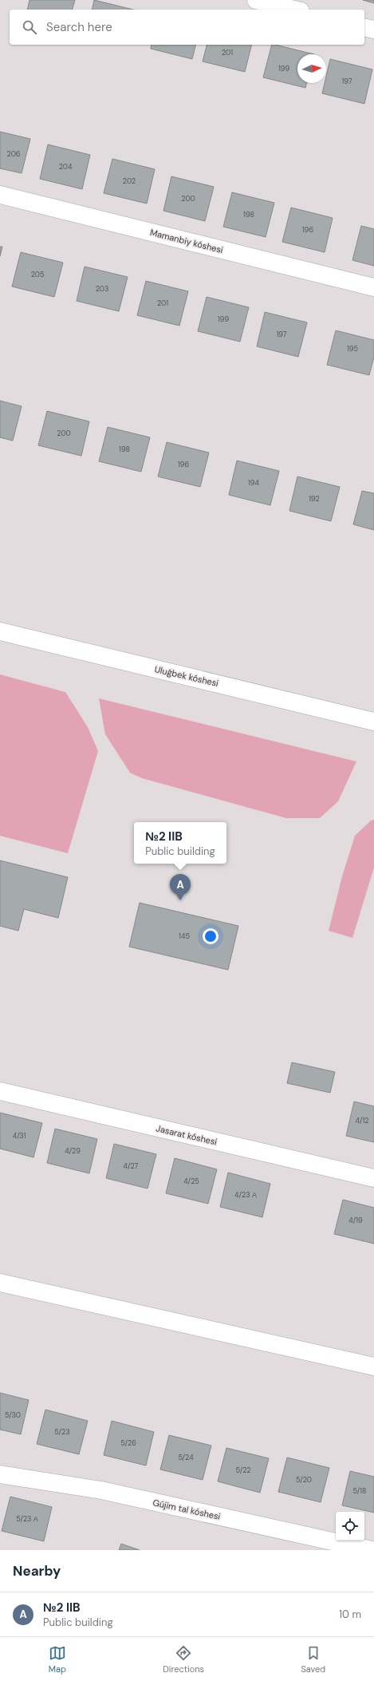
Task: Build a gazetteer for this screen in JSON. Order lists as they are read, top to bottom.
{
  "streets": {
    "street": [
      "Mamanbiy kóshesi",
      "Uluǵbek kóshesi",
      "Jasarat kóshesi",
      "Gújim tal kóshesi"
    ]
  },
  "house_numbers": [
    "201",
    "199",
    "197",
    "206",
    "204",
    "202",
    "200",
    "198",
    "196",
    "205",
    "203",
    "201",
    "199",
    "197",
    "195",
    "200",
    "198",
    "196",
    "194",
    "192",
    "145",
    "4/12",
    "4/31",
    "4/29",
    "4/27",
    "4/25",
    "4/23 А",
    "4/19",
    "5/30",
    "5/23",
    "5/26",
    "5/24",
    "5/22",
    "5/20",
    "5/18",
    "5/23 А"
  ],
  "north": "right",
  "page": {
    "search": "Search here",
    "popup": ["№2 IIB", "Public building"],
    "pins": "A",
    "heading": "Nearby",
    "list": [
      {
        "mark": "A",
        "name": "№2 IIB",
        "note": "Public building",
        "value": "10 m"
      }
    ],
    "nav": ["Map", "Directions", "Saved"]
  }
}
